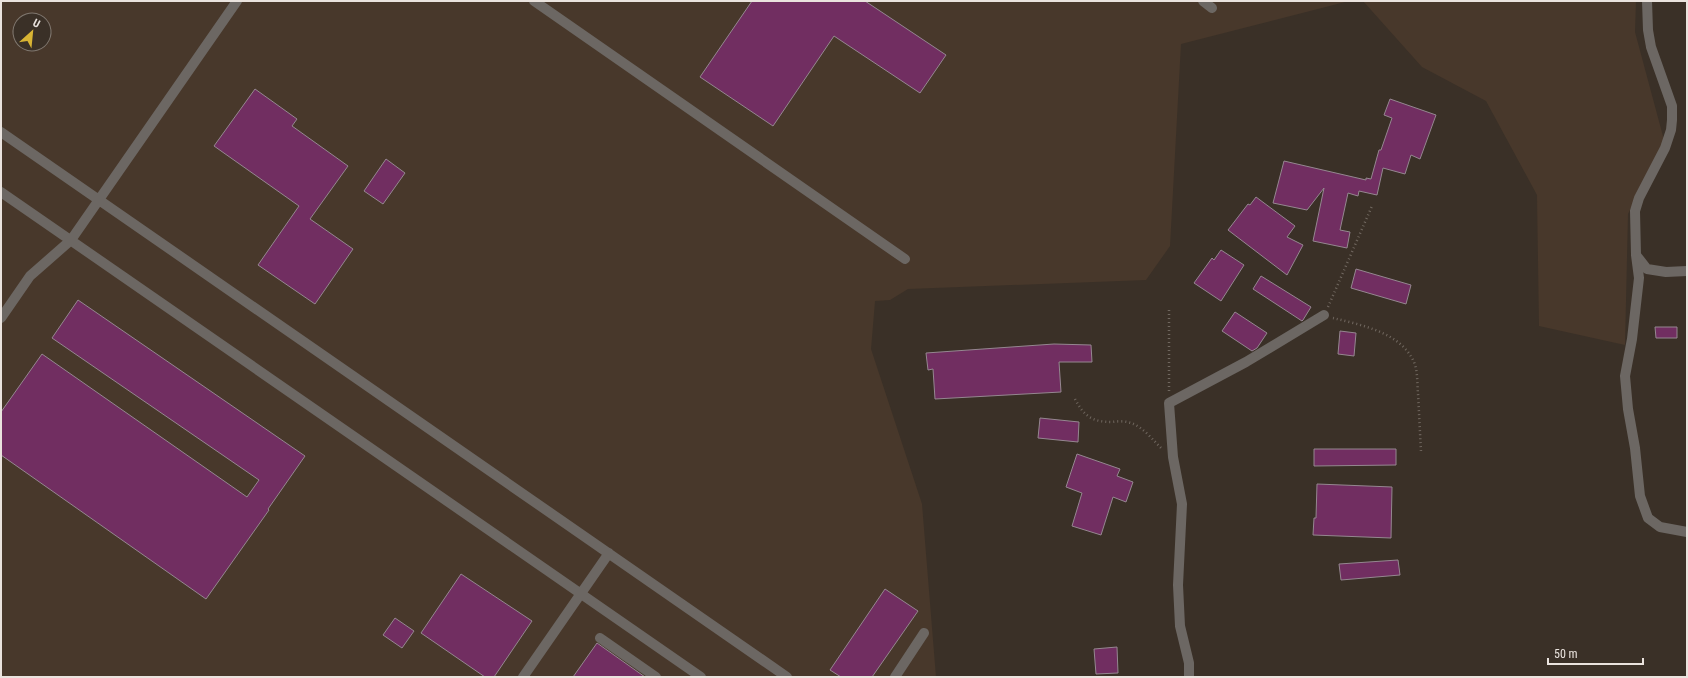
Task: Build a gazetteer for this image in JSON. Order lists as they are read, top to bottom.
{
  "scale_bar": "50 m",
  "north": "top right"
}
